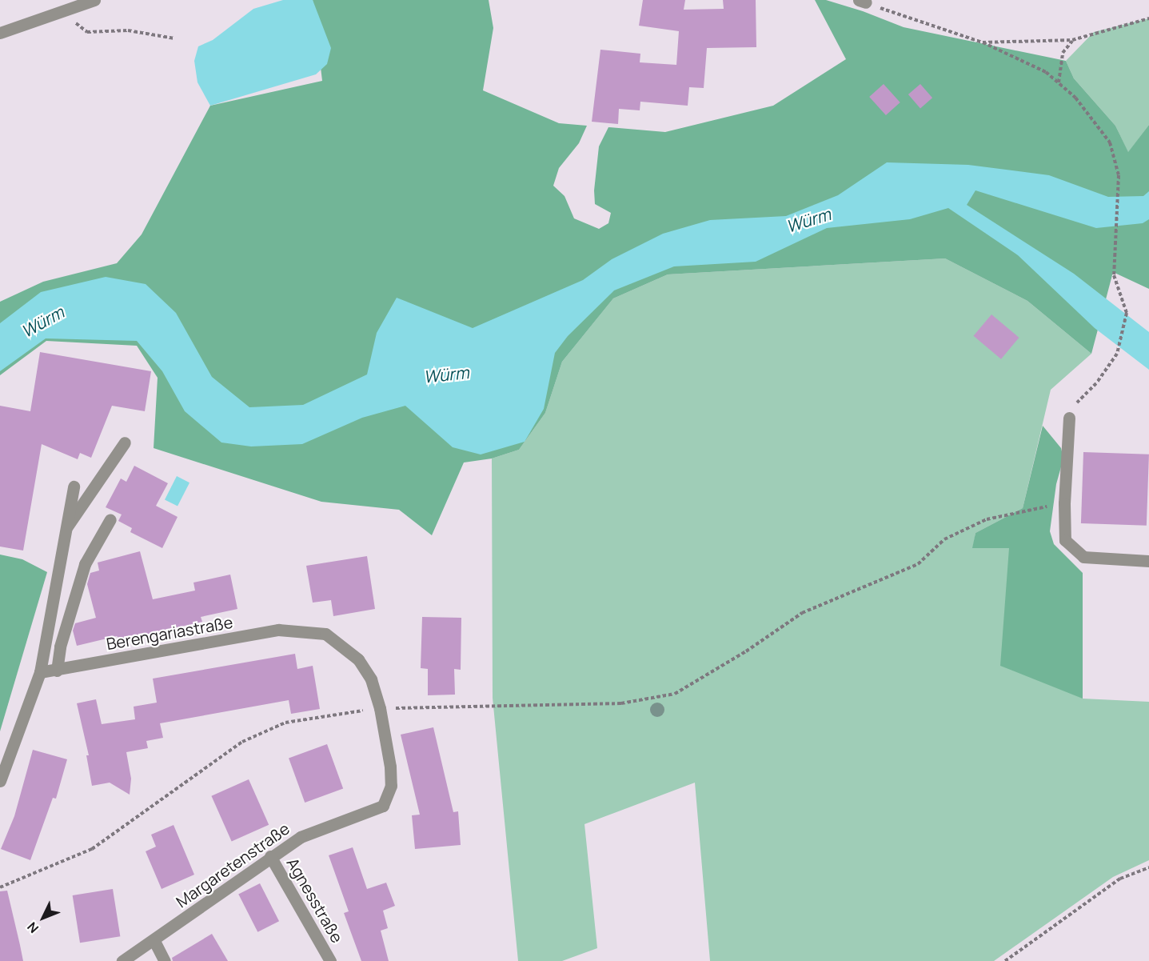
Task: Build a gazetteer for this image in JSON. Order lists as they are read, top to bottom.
{
  "streets": {
    "street": ["Berengariastraße", "Margaretenstraße", "Agnesstraße"]
  },
  "crossings": [
    ["Berengariastraße", "Margaretenstraße"],
    ["Margaretenstraße", "Agnesstraße"]
  ],
  "water": ["Würm"],
  "north": "bottom left"
}
